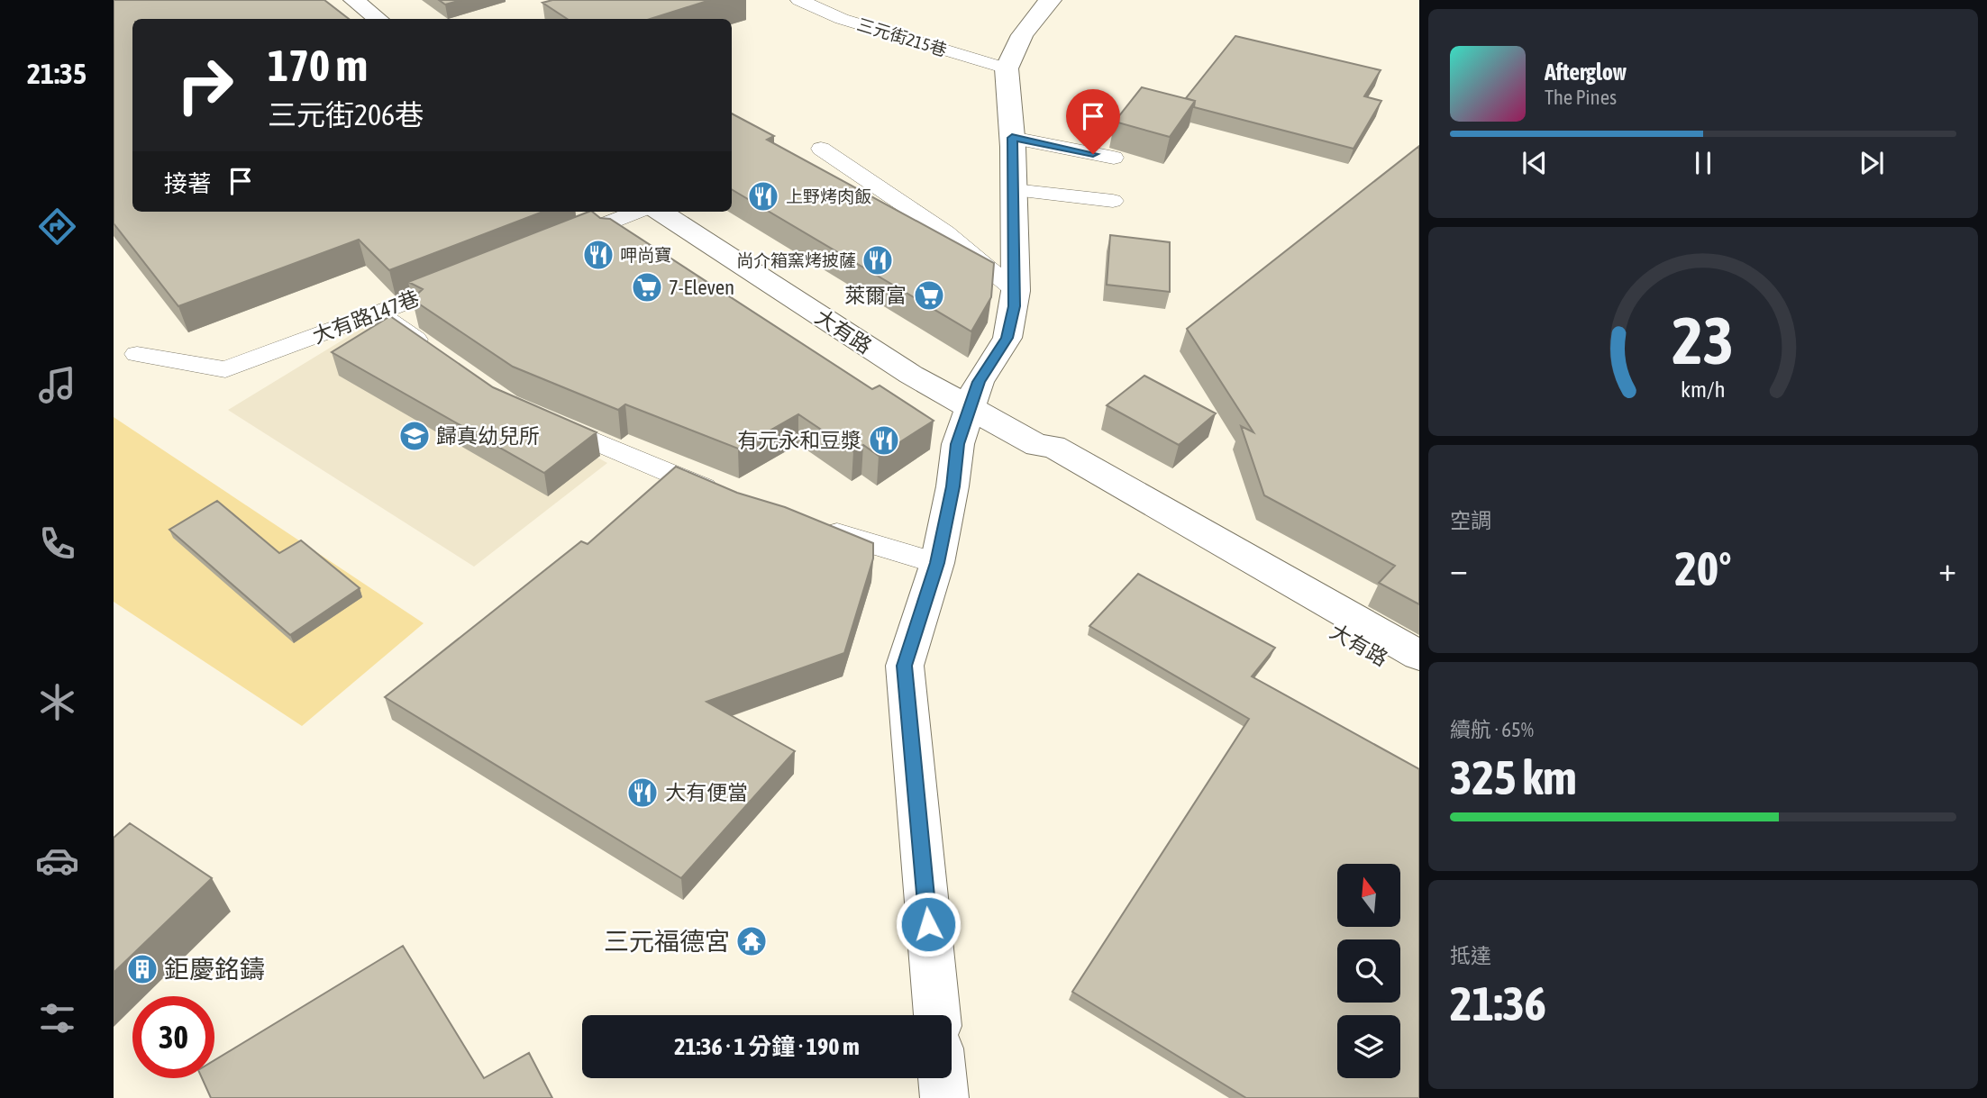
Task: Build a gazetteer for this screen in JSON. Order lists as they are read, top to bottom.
{
  "streets": {
    "street": ["大有路"],
    "lane": ["三元街215巷", "大有路147巷"]
  },
  "places": {
    "restaurant": [
      "上野烤肉飯",
      "呷尚寶",
      "尚介箱窯烤披薩",
      "有元永和豆漿",
      "大有便當"
    ],
    "supermarket": ["7-Eleven", "萊爾富"],
    "school or university": ["歸真幼兒所"],
    "temple": ["三元福德宮"],
    "building": ["鉅慶銘鑄"]
  },
  "north": "top",
  "page": {
    "tabs": "21:35",
    "turn": ["170 m", "三元街206巷"],
    "song": ["Afterglow", "The Pines"],
    "then": "接著",
    "tile": [
      "空調",
      ["續航 · 65%", "325 km"],
      ["抵達", "21:36"]
    ],
    "heat": ["−", "20°", "+"],
    "limit": "30",
    "trip": "21:36 · 1 分鐘 · 190 m",
    "gauge": ["23", "km/h"]
  }
}
